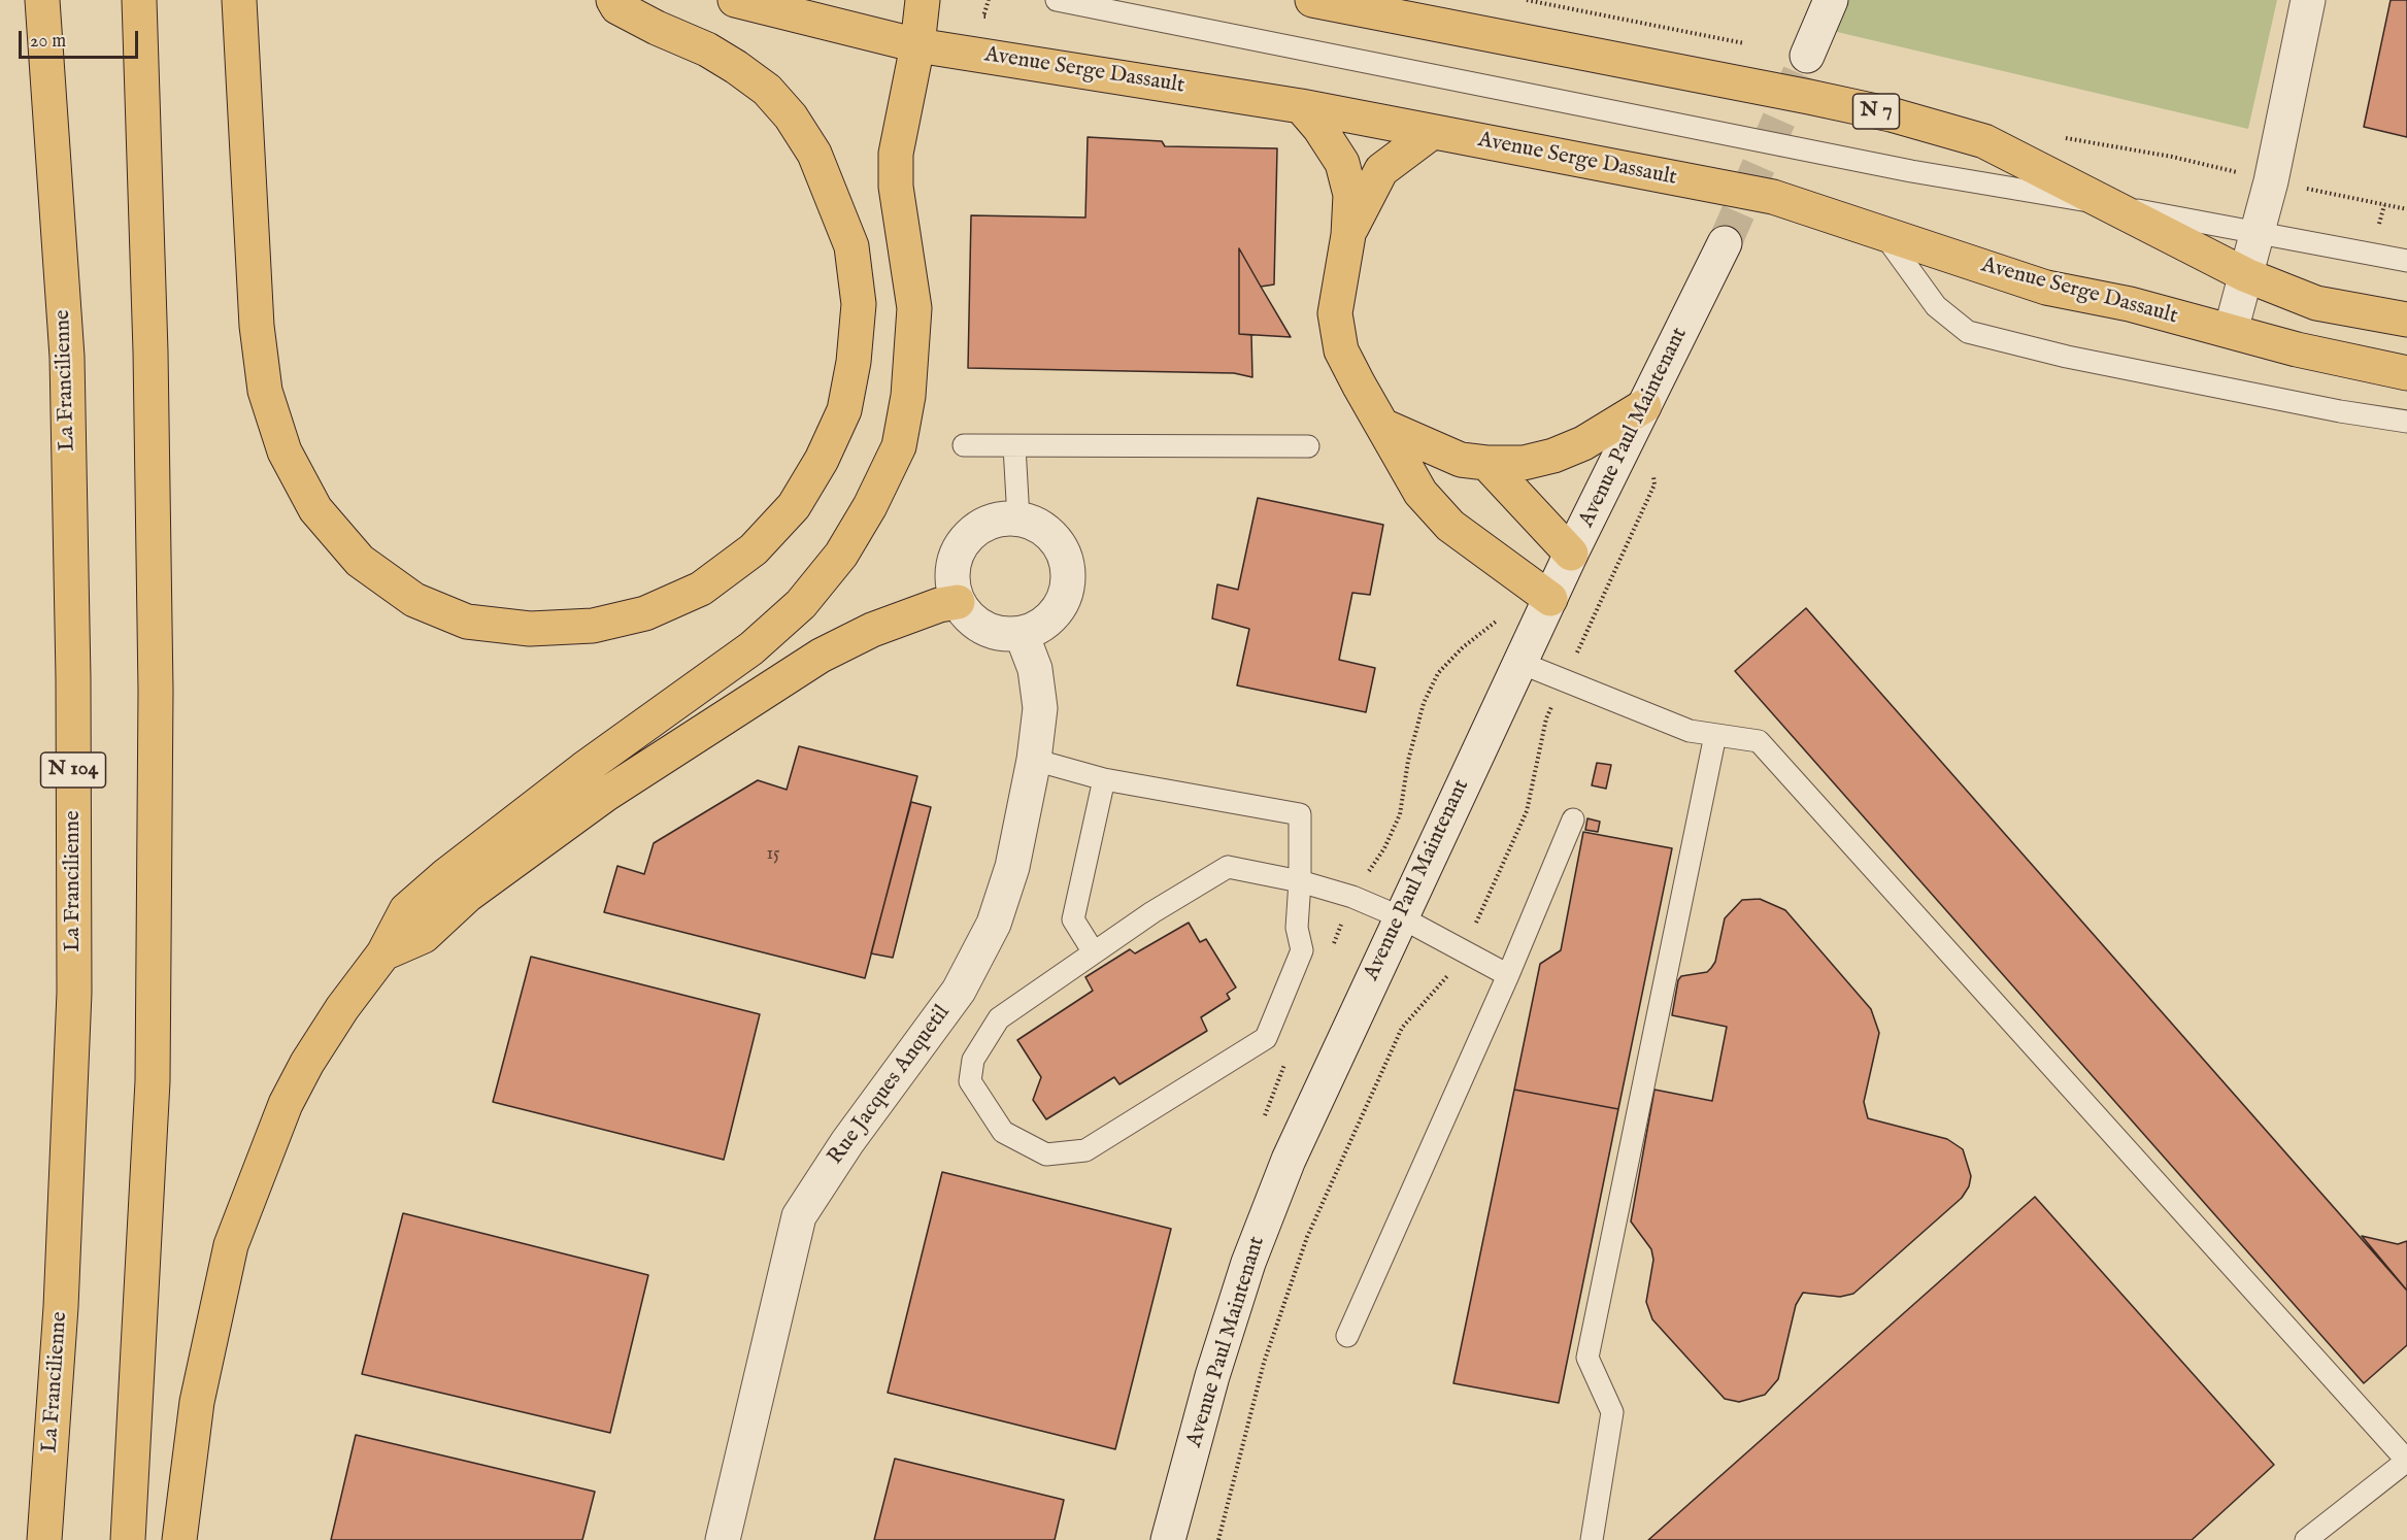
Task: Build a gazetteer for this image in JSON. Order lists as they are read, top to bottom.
{
  "streets": {
    "main road": [
      "Avenue Serge Dassault",
      "N 7",
      "La Francilienne",
      "N 104"
    ],
    "street": ["Avenue Paul Maintenant", "Rue Jacques Anquetil"]
  },
  "house_numbers": ["15"],
  "scale_bar": "20 m"
}
